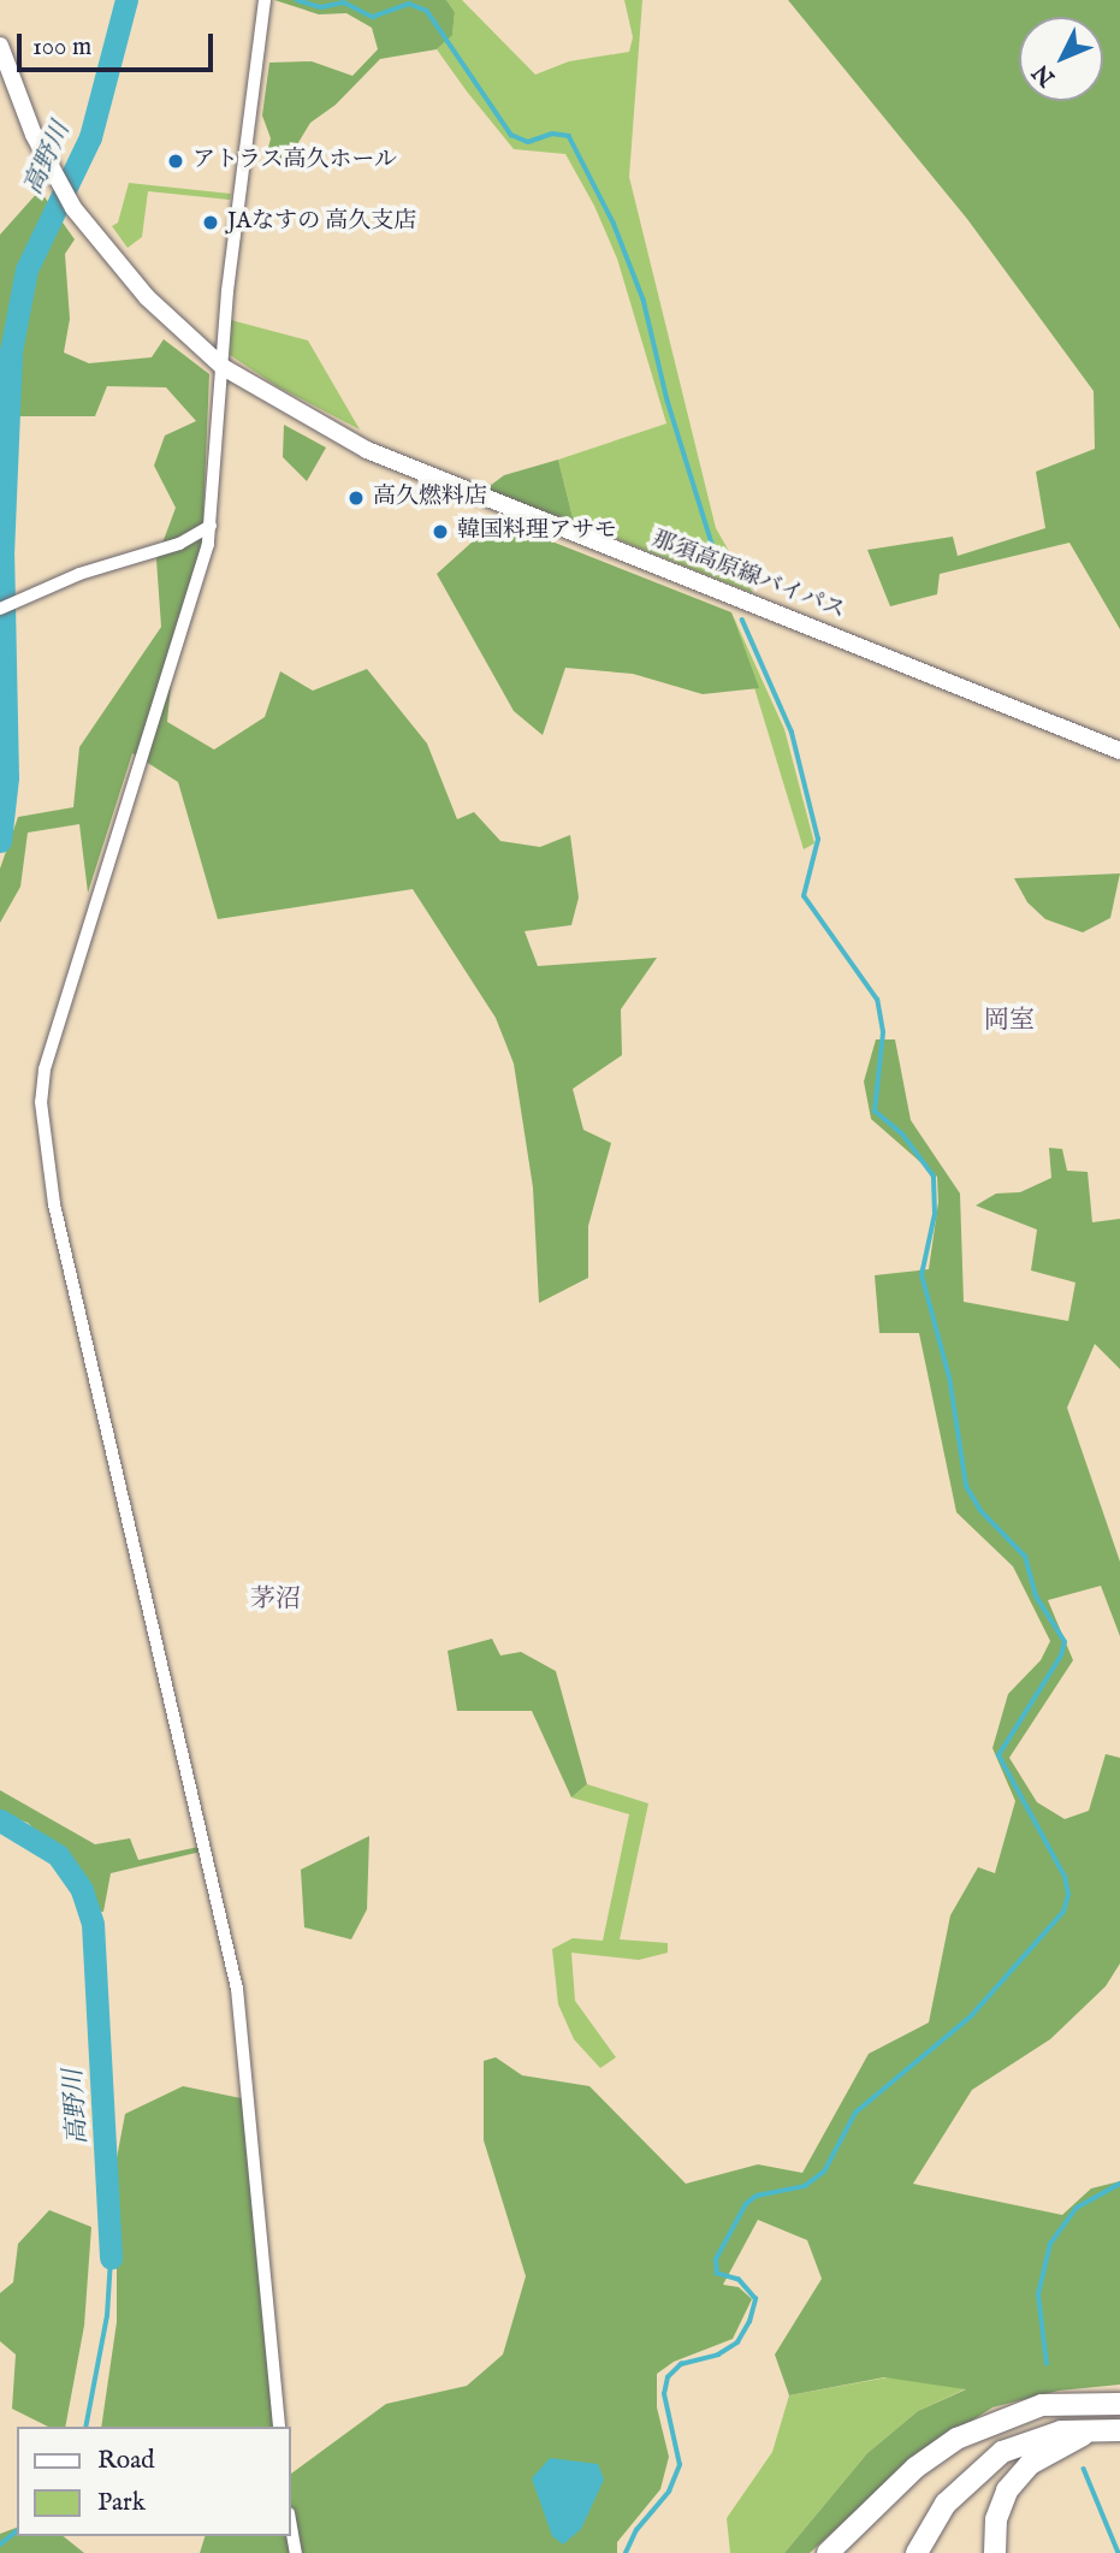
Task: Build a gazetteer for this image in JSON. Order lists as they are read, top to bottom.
{
  "streets": {
    "main road": ["那須高原線バイパス"]
  },
  "districts": ["岡室", "茅沼"],
  "water": ["高野川"],
  "places": [
    "アトラス高久ホール",
    "JAなすの 高久支店",
    "高久燃料店",
    "韓国料理アサモ"
  ],
  "legend": ["Road", "Park"],
  "scale_bar": "100 m",
  "north": "bottom left"
}
